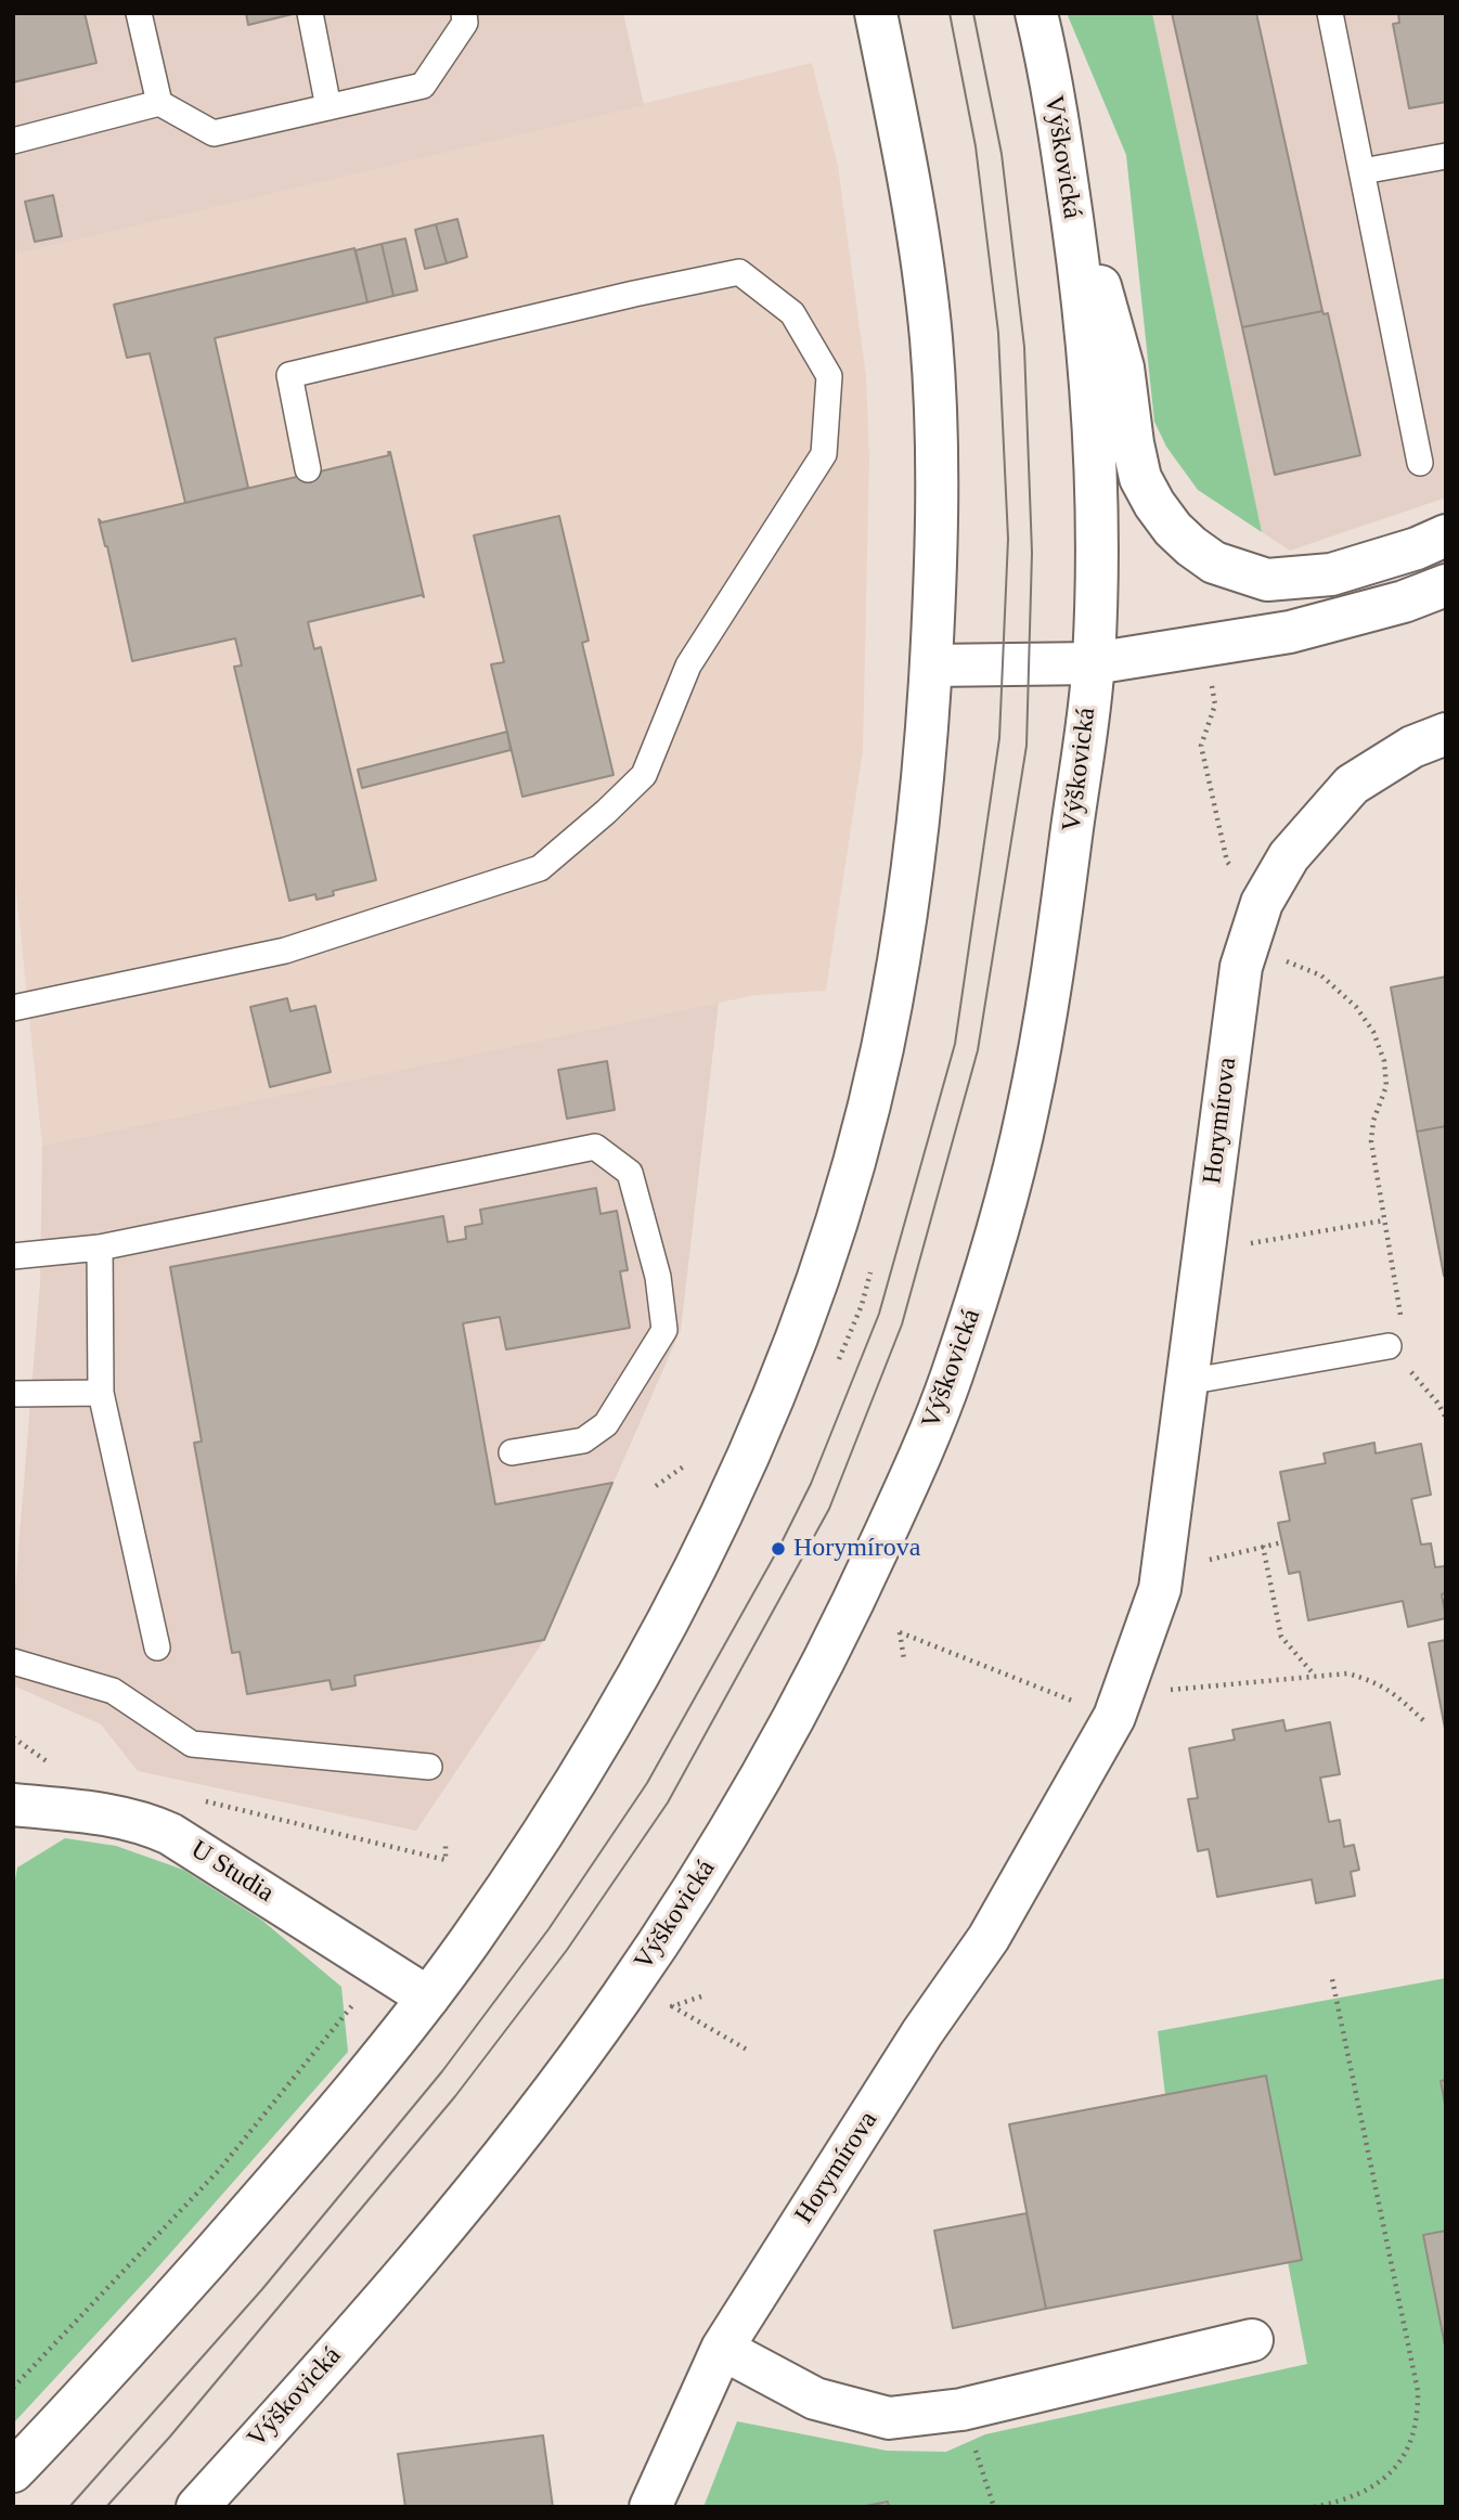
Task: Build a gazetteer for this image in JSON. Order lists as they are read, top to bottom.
{
  "streets": {
    "street": ["Výškovická", "Horymírova", "U Studia"]
  },
  "places": ["Horymírova"]
}
